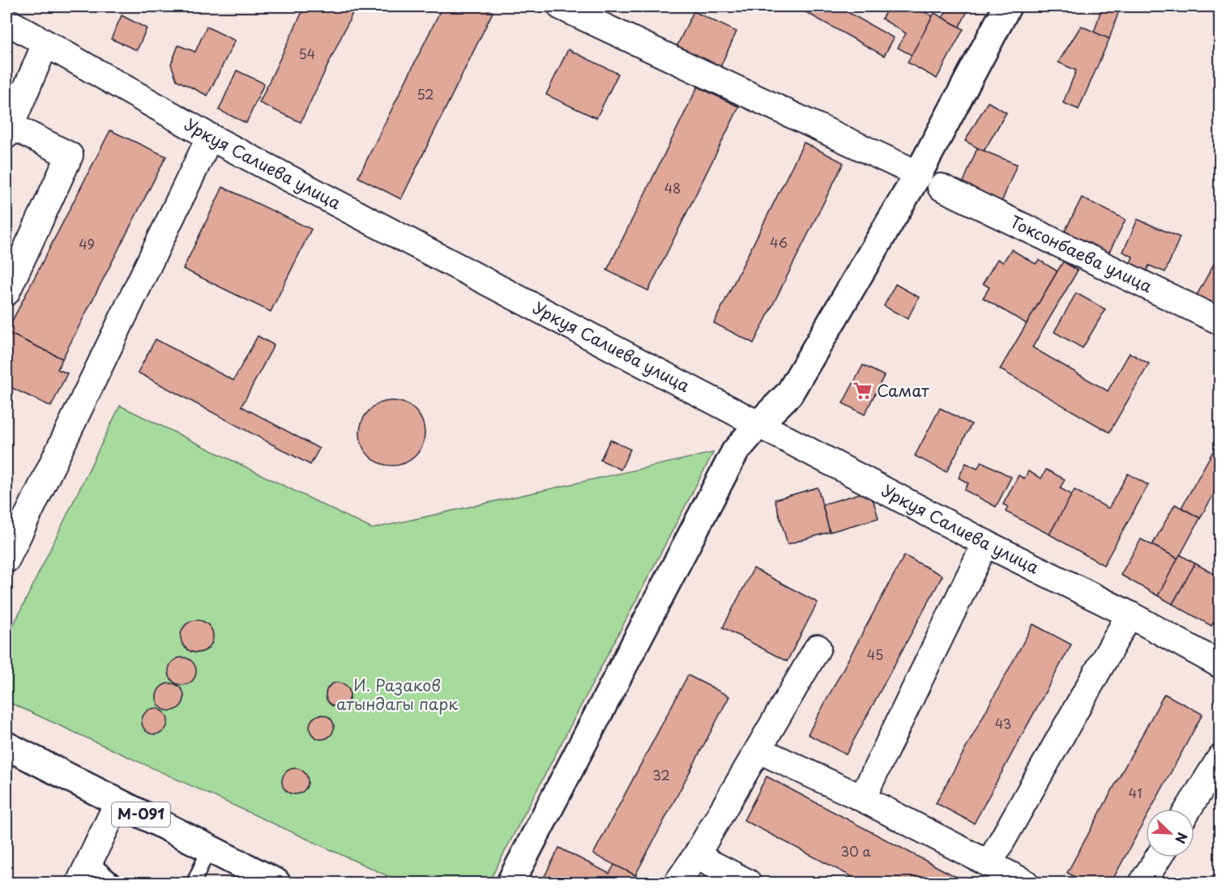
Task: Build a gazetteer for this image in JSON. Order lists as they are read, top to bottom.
{
  "streets": {
    "street": ["Уркуя Салиева улица", "Токсонбаева улица", "М-091"]
  },
  "parks": ["И. Разаков атындагы парк"],
  "places": {
    "supermarket": ["Самат"]
  },
  "house_numbers": [
    "54",
    "52",
    "48",
    "46",
    "49",
    "45",
    "43",
    "32",
    "41",
    "30 а"
  ],
  "north": "bottom right"
}
